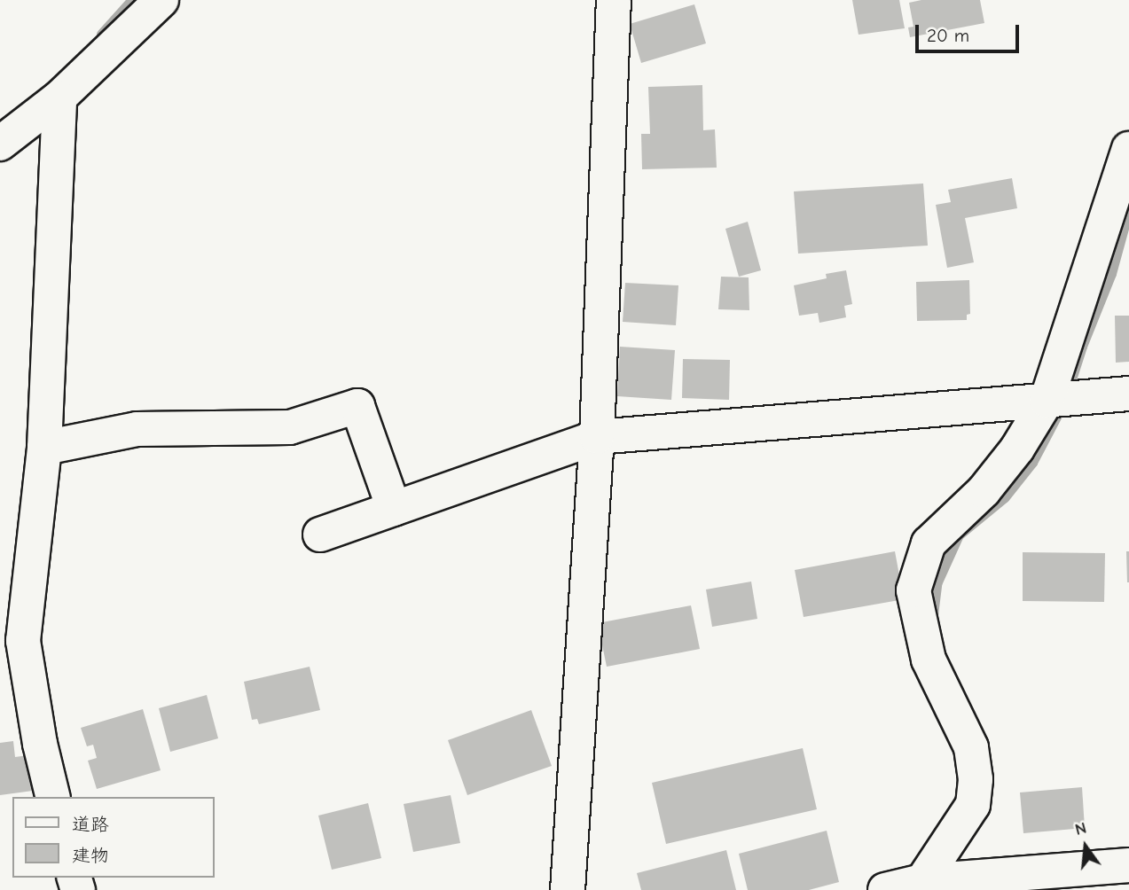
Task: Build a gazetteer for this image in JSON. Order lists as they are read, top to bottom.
{
  "legend": ["道路", "建物"],
  "scale_bar": "20 m",
  "north": "top"
}
